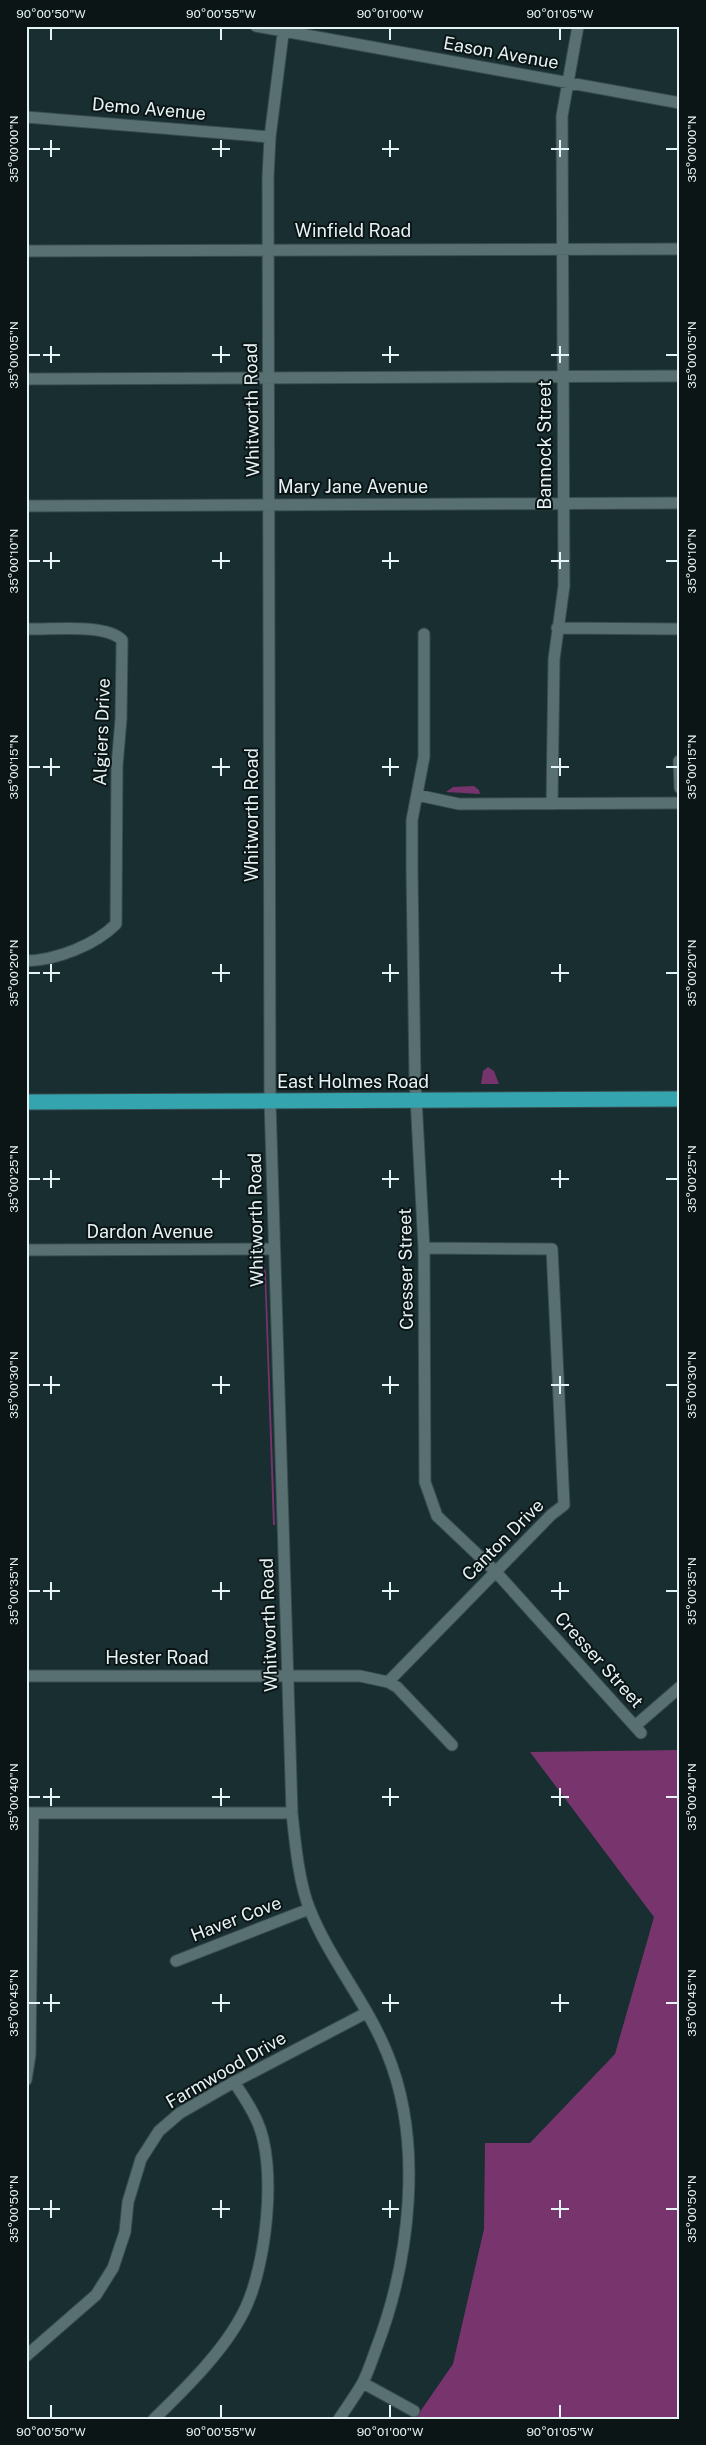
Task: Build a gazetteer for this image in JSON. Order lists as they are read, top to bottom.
{
  "streets": {
    "main road": ["East Holmes Road"],
    "street": [
      "Eason Avenue",
      "Demo Avenue",
      "Winfield Road",
      "Whitworth Road",
      "Bannock Street",
      "Mary Jane Avenue",
      "Algiers Drive",
      "Dardon Avenue",
      "Cresser Street",
      "Canton Drive",
      "Hester Road",
      "Haver Cove",
      "Farmwood Drive"
    ]
  },
  "crossings": [
    ["Eason Avenue", "Whitworth Road"],
    ["Eason Avenue", "Bannock Street"],
    ["Demo Avenue", "Whitworth Road"],
    ["Winfield Road", "Whitworth Road"],
    ["Winfield Road", "Bannock Street"],
    ["Whitworth Road", "Mary Jane Avenue"],
    ["Whitworth Road", "East Holmes Road"],
    ["Whitworth Road", "Dardon Avenue"],
    ["Whitworth Road", "Hester Road"],
    ["Whitworth Road", "Haver Cove"],
    ["Whitworth Road", "Farmwood Drive"],
    ["Bannock Street", "Mary Jane Avenue"],
    ["East Holmes Road", "Cresser Street"],
    ["Cresser Street", "Canton Drive"],
    ["Canton Drive", "Hester Road"]
  ],
  "coordinates": [
    "90°00'50\"W",
    "90°00'55\"W",
    "90°01'00\"W",
    "90°01'05\"W",
    "35°00'00\"N",
    "35°00'05\"N",
    "35°00'10\"N",
    "35°00'15\"N",
    "35°00'20\"N",
    "35°00'25\"N",
    "35°00'30\"N",
    "35°00'35\"N",
    "35°00'40\"N",
    "35°00'45\"N",
    "35°00'50\"N"
  ]
}
